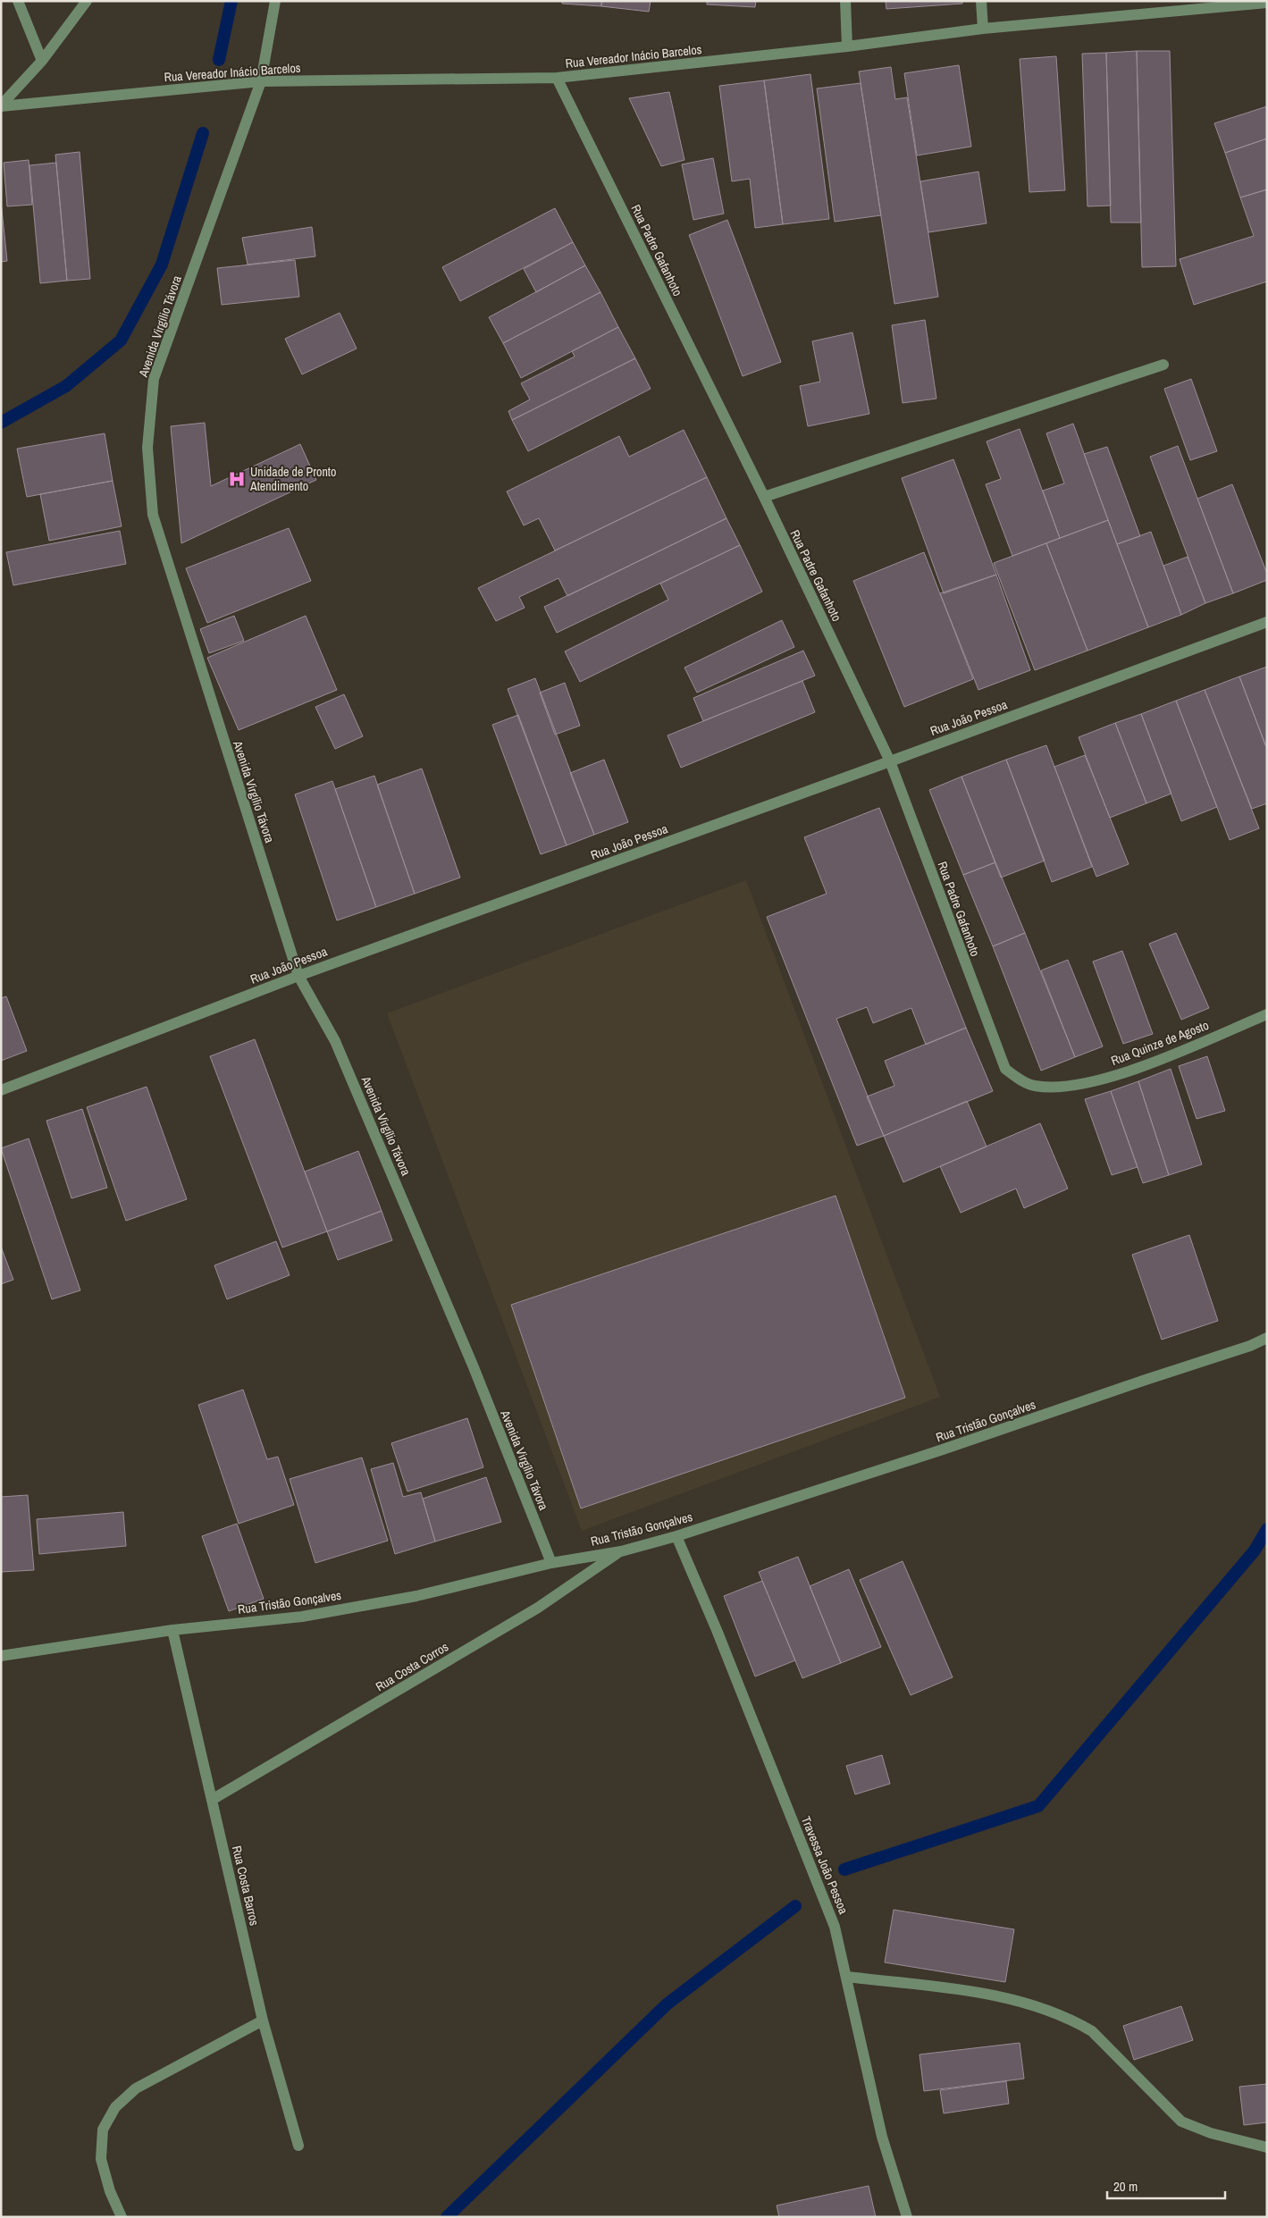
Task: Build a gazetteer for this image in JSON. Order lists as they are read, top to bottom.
{
  "streets": {
    "street": [
      "Rua Vereador Inácio Barcelos",
      "Rua Padre Gafanhoto",
      "Avenida Virgílio Távora",
      "Rua João Pessoa",
      "Rua Quinze de Agosto",
      "Rua Tristão Gonçalves",
      "Rua Costa Corros",
      "Travessa João Pessoa",
      "Rua Costa Barros"
    ]
  },
  "crossings": [
    ["Rua Vereador Inácio Barcelos", "Rua Padre Gafanhoto"],
    ["Rua Vereador Inácio Barcelos", "Avenida Virgílio Távora"],
    ["Rua Padre Gafanhoto", "Rua João Pessoa"],
    ["Rua Padre Gafanhoto", "Rua Quinze de Agosto"],
    ["Avenida Virgílio Távora", "Rua João Pessoa"],
    ["Avenida Virgílio Távora", "Rua Tristão Gonçalves"],
    ["Rua Tristão Gonçalves", "Rua Costa Corros"],
    ["Rua Tristão Gonçalves", "Travessa João Pessoa"],
    ["Rua Tristão Gonçalves", "Rua Costa Barros"],
    ["Rua Costa Corros", "Rua Costa Barros"]
  ],
  "places": {
    "hospital": ["Unidade de Pronto Atendimento"]
  },
  "scale_bar": "20 m"
}
